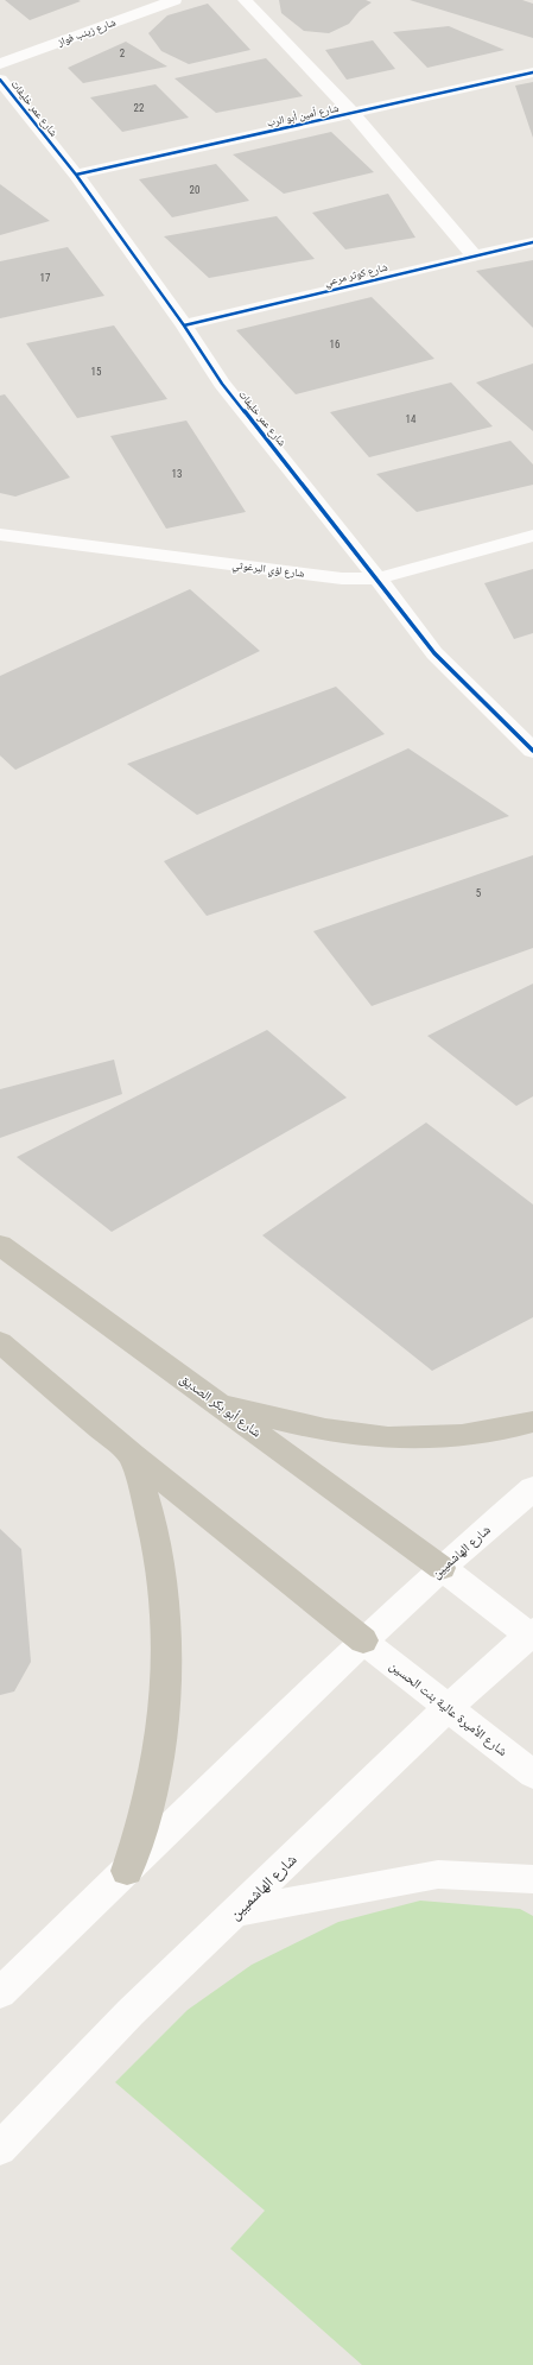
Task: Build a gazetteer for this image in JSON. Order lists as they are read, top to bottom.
{
  "streets": {
    "main road": ["شارع أبو بكر الصديق"],
    "street": [
      "شارع زينب فواز",
      "شارع عمر خليفات",
      "شارع أمين أبو الرب",
      "شارع كوثر مرعي",
      "شارع لؤي البرغوثي",
      "شارع الهاشميين",
      "شارع الأميرة عالية بنت الحسين"
    ]
  },
  "crossings": [
    ["شارع عمر خليفات", "شارع أمين أبو الرب"],
    ["شارع عمر خليفات", "شارع كوثر مرعي"],
    ["شارع عمر خليفات", "شارع لؤي البرغوثي"],
    ["شارع أبو بكر الصديق", "شارع الهاشميين"],
    ["شارع الهاشميين", "شارع الأميرة عالية بنت الحسين"]
  ],
  "house_numbers": [
    "2",
    "22",
    "20",
    "17",
    "16",
    "15",
    "14",
    "13",
    "5"
  ]
}
